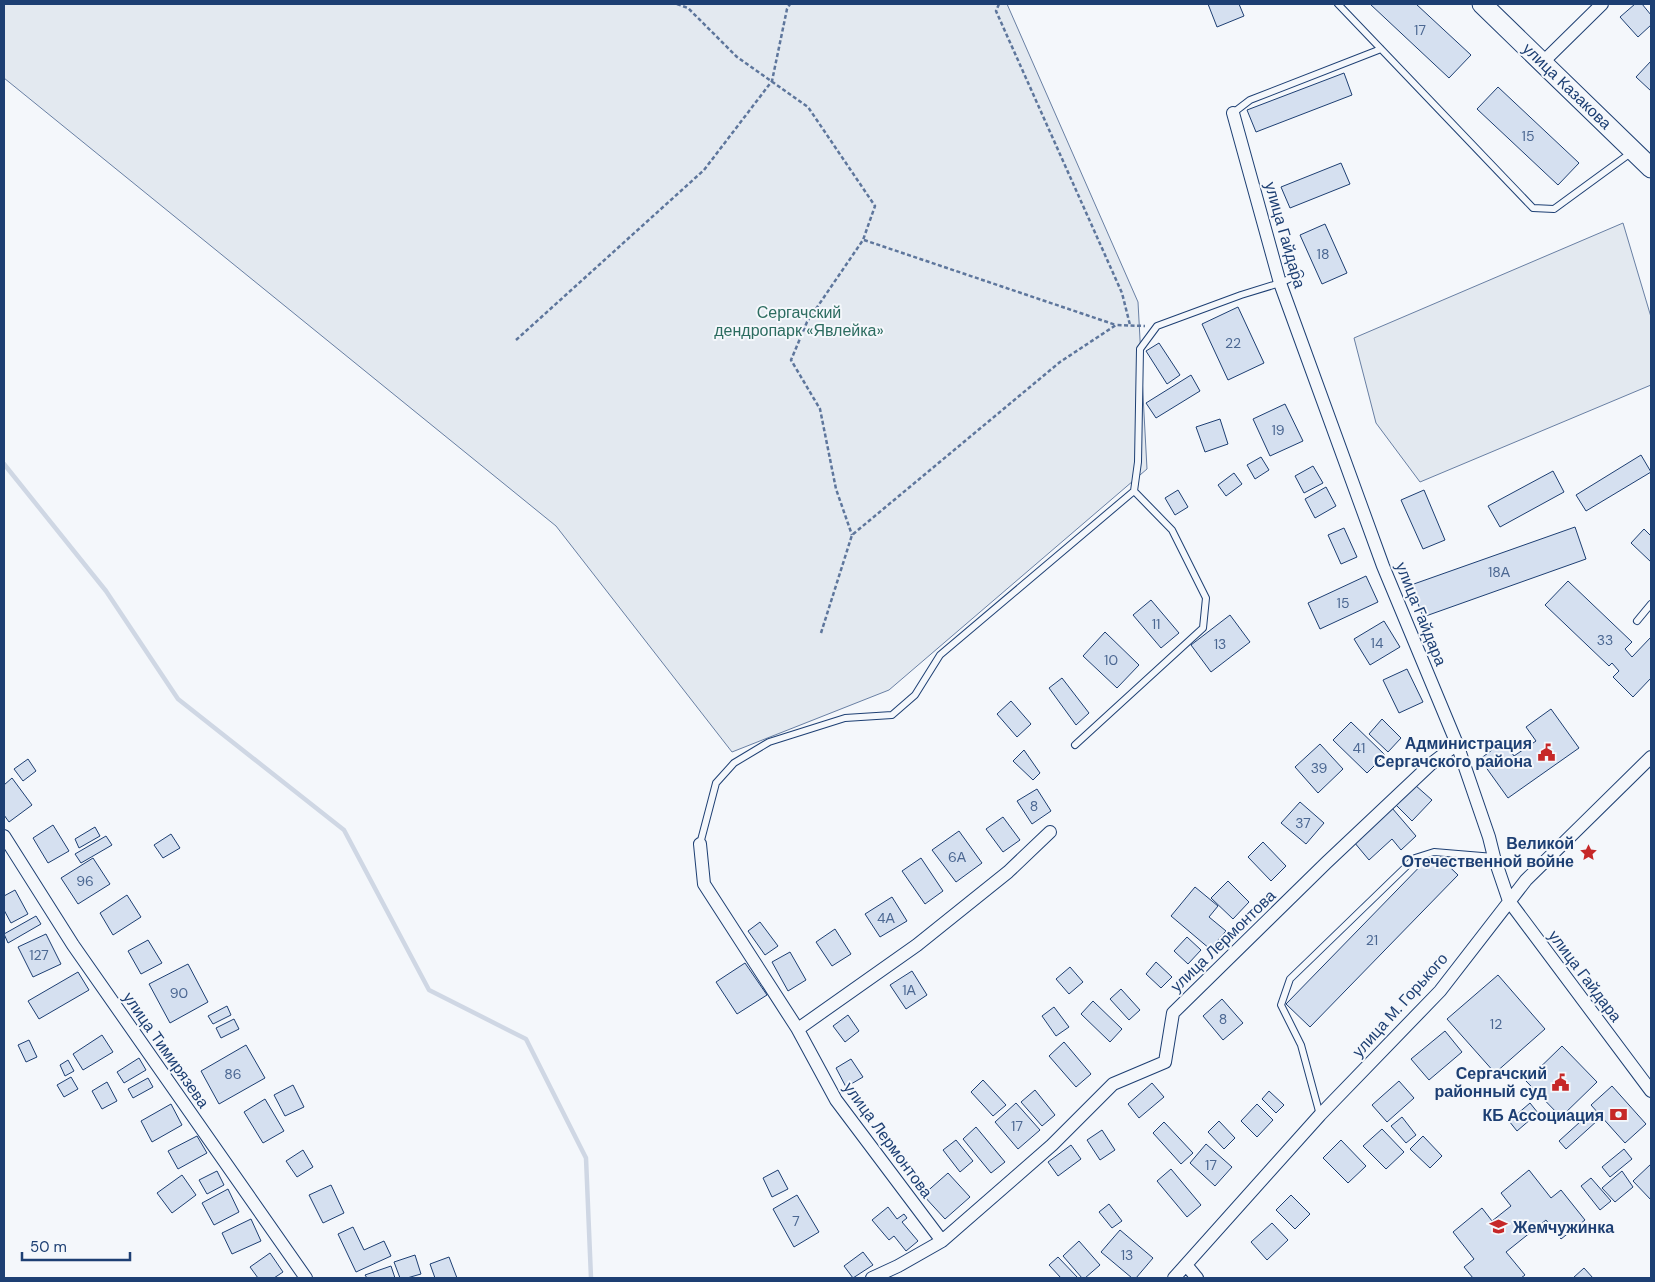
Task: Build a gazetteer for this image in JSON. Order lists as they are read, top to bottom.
{
  "streets": {
    "main road": ["улица Казакова"],
    "street": [
      "улица Гайдара",
      "улица Лермонтова",
      "улица М. Горького",
      "улица Тимирязева"
    ]
  },
  "crossings": [
    ["улица Гайдара", "улица Лермонтова"],
    ["улица Гайдара", "улица М. Горького"]
  ],
  "parks": ["Сергачский дендропарк «Явлейка»"],
  "places": {
    "public building": ["Администрация Сергачского района", "Сергачский районный суд"],
    "place": ["Великой Отечественной войне"],
    "bank": ["КБ Ассоциация"],
    "school or university": ["Жемчужинка"]
  },
  "house_numbers": [
    "17",
    "15",
    "18",
    "22",
    "19",
    "18А",
    "15",
    "11",
    "33",
    "14",
    "13",
    "10",
    "41",
    "39",
    "8",
    "37",
    "6А",
    "96",
    "4А",
    "21",
    "127",
    "1А",
    "90",
    "8",
    "12",
    "86",
    "17",
    "17",
    "7",
    "13"
  ],
  "scale_bar": "50 m"
}
